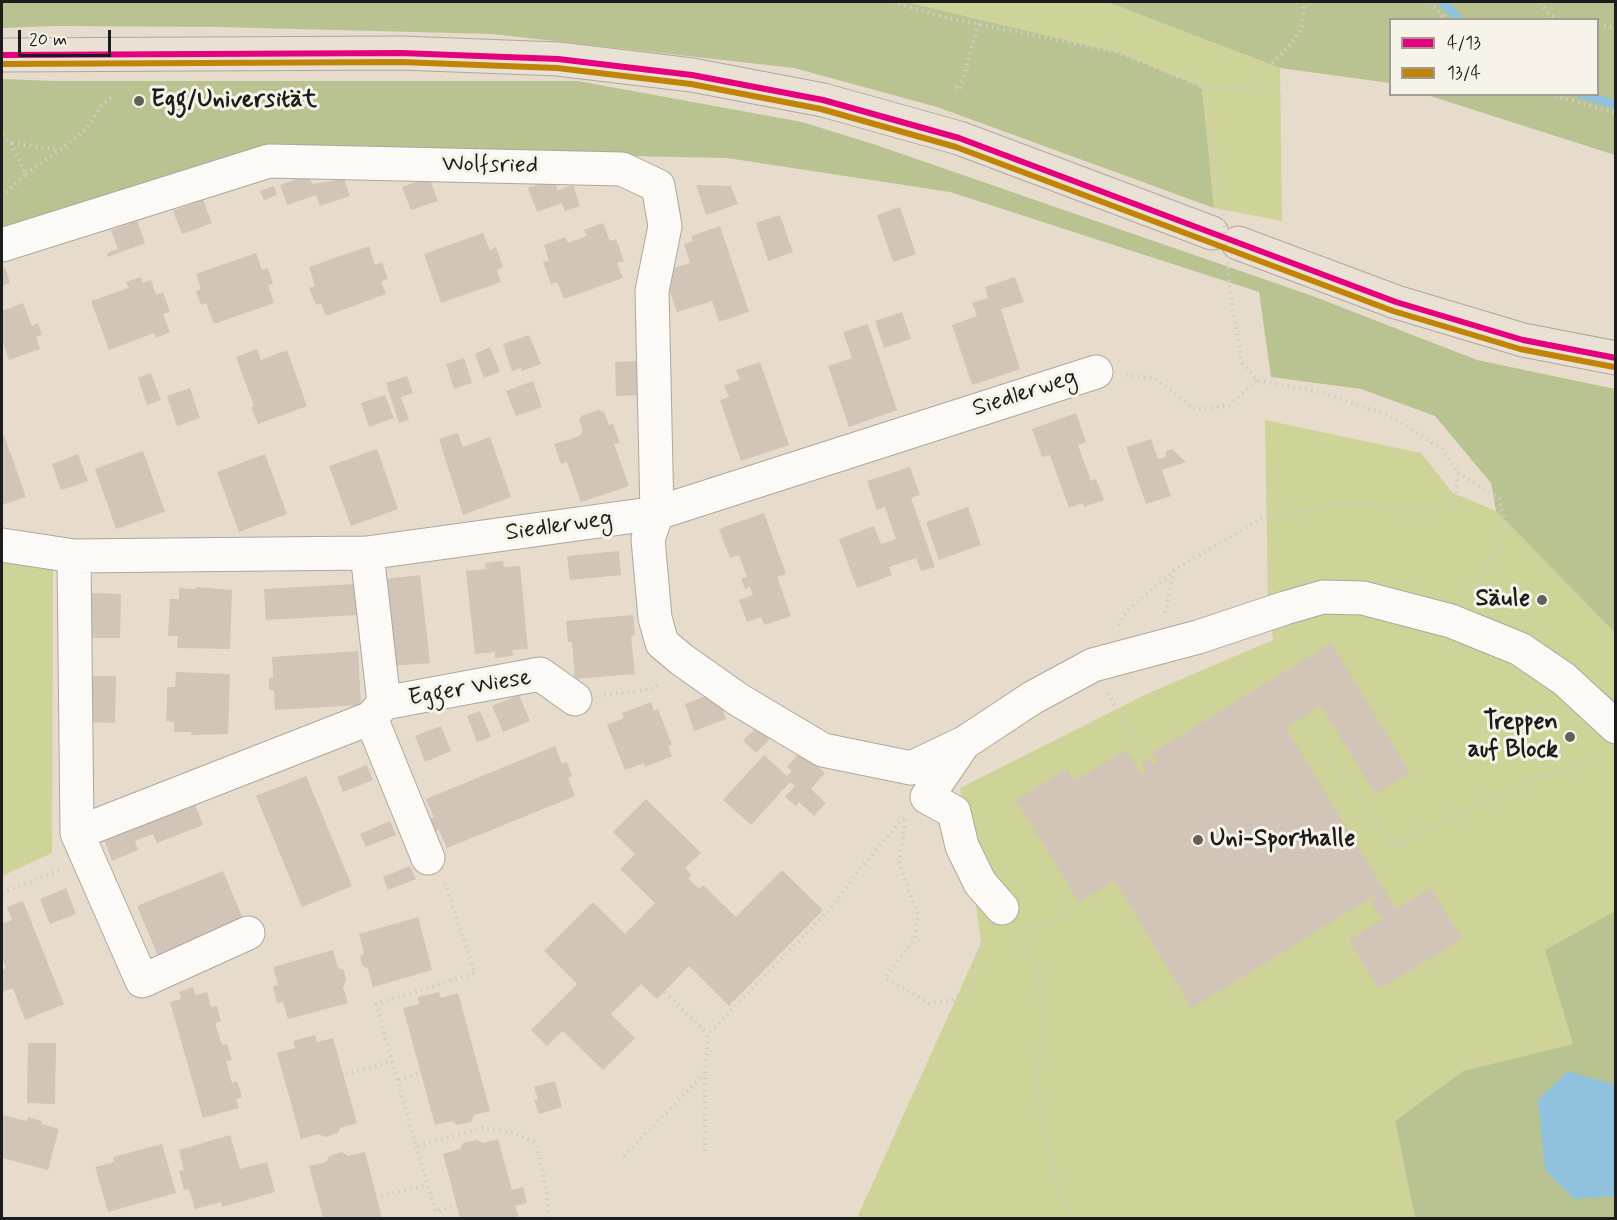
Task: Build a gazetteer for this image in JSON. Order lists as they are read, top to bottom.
{
  "streets": {
    "street": ["Wolfsried", "Siedlerweg", "Egger Wiese"]
  },
  "crossings": [
    ["Wolfsried", "Siedlerweg"],
    ["Siedlerweg", "Egger Wiese"]
  ],
  "places": [
    "Egg/Universität",
    "Säule",
    "Treppen auf Block",
    "Uni-Sporthalle"
  ],
  "lines": ["transit line 4/13", "transit line 13/4"],
  "legend": ["4/13", "13/4"],
  "scale_bar": "20 m"
}
